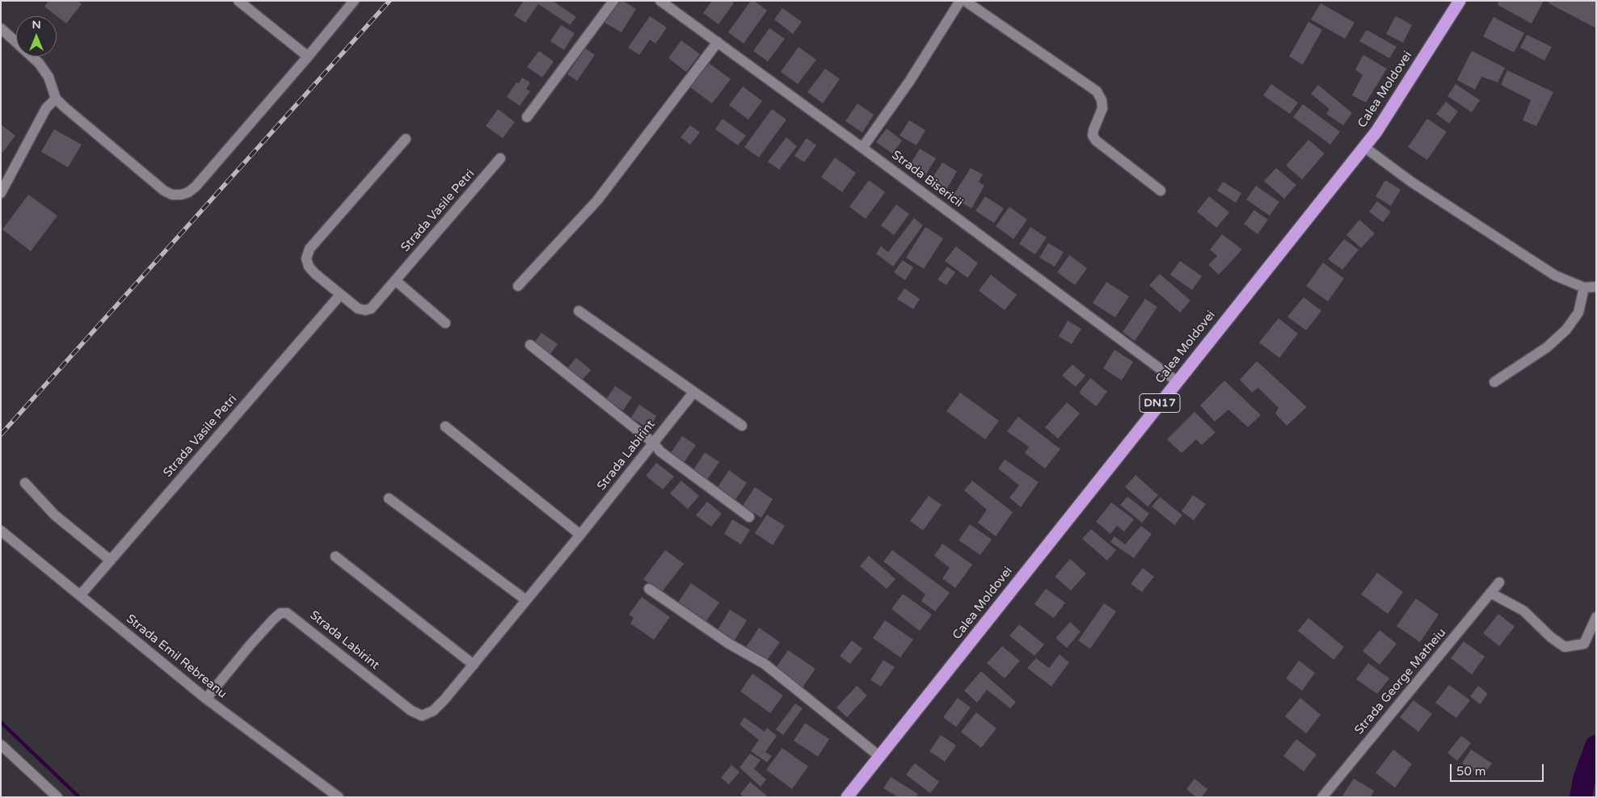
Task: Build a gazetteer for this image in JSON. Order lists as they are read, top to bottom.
{
  "streets": {
    "highway": ["Calea Moldovei", "DN17"],
    "street": [
      "Strada Bisericii",
      "Strada Vasile Petri",
      "Strada Labirint",
      "Strada Emil Rebreanu",
      "Strada George Matheiu"
    ]
  },
  "crossings": [
    ["Calea Moldovei", "Strada Bisericii"],
    ["Strada Vasile Petri", "Strada Emil Rebreanu"],
    ["Strada Labirint", "Strada Emil Rebreanu"]
  ],
  "scale_bar": "50 m",
  "north": "top"
}
